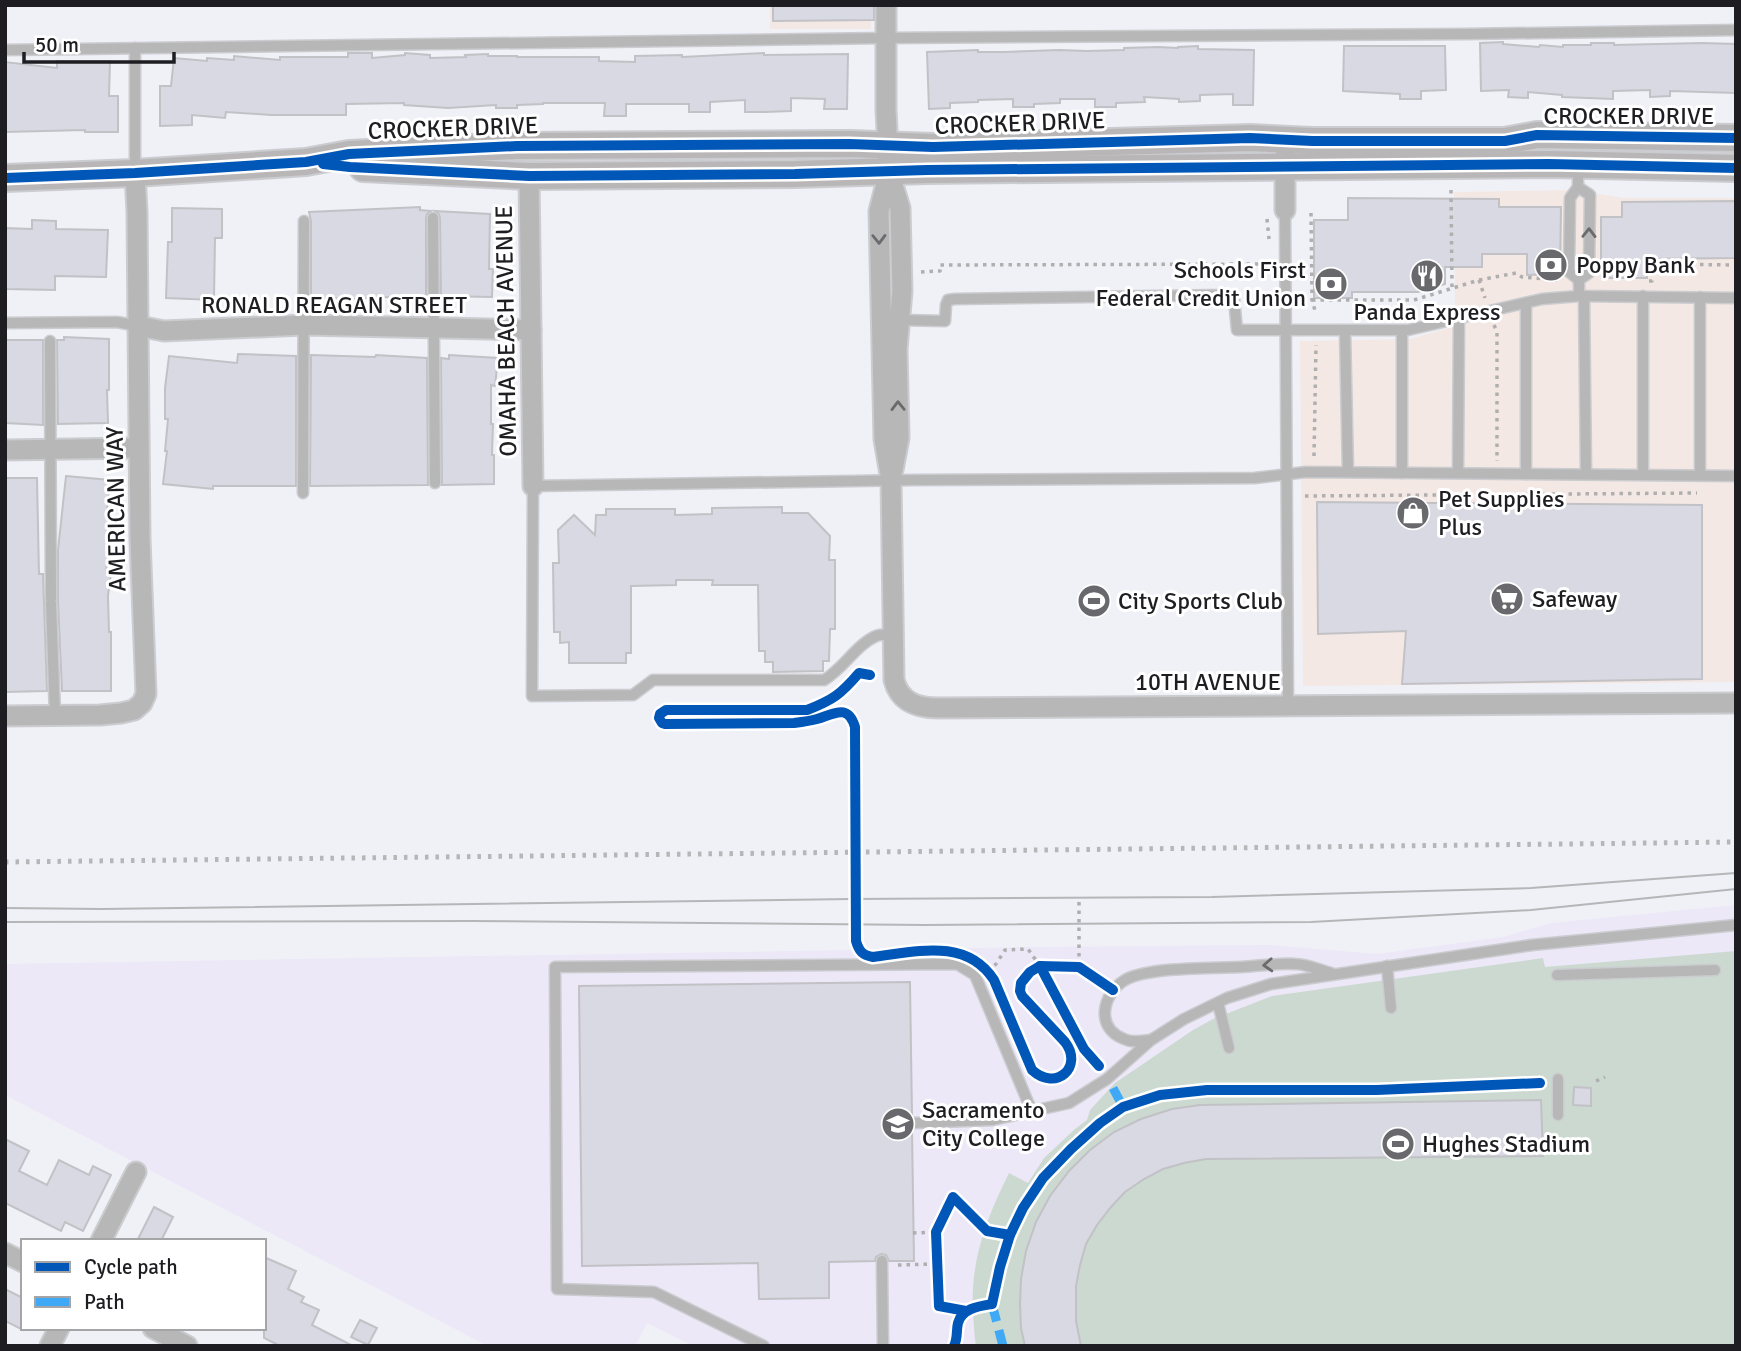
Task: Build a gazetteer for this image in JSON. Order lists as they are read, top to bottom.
{
  "streets": {
    "street": [
      "CROCKER DRIVE",
      "RONALD REAGAN STREET",
      "OMAHA BEACH AVENUE",
      "AMERICAN WAY",
      "10TH AVENUE"
    ]
  },
  "crossings": [
    ["CROCKER DRIVE", "OMAHA BEACH AVENUE"],
    ["CROCKER DRIVE", "AMERICAN WAY"],
    ["CROCKER DRIVE", "10TH AVENUE"],
    ["RONALD REAGAN STREET", "OMAHA BEACH AVENUE"],
    ["RONALD REAGAN STREET", "AMERICAN WAY"]
  ],
  "places": {
    "bank": ["Poppy Bank", "Schools First Federal Credit Union"],
    "restaurant": ["Panda Express"],
    "shop": ["Pet Supplies Plus"],
    "supermarket": ["Safeway"],
    "sports": ["City Sports Club", "Hughes Stadium"],
    "school or university": ["Sacramento City College"]
  },
  "legend": ["Cycle path", "Path"],
  "scale_bar": "50 m"
}
